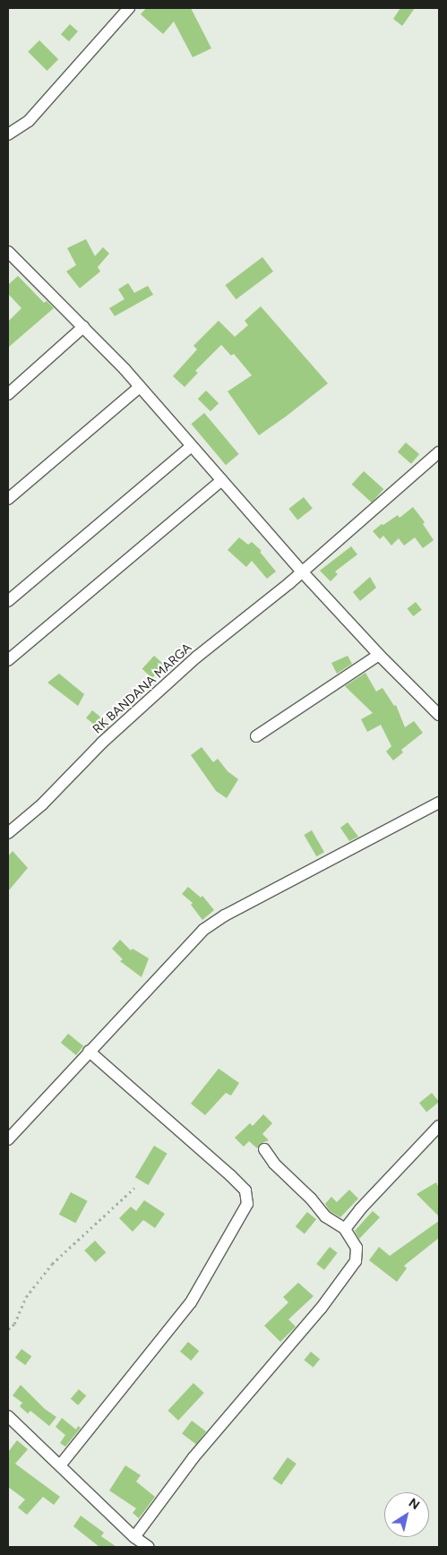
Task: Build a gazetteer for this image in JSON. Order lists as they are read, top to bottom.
{
  "streets": {
    "street": ["RK BANDANA MARGA"]
  },
  "north": "top right"
}
